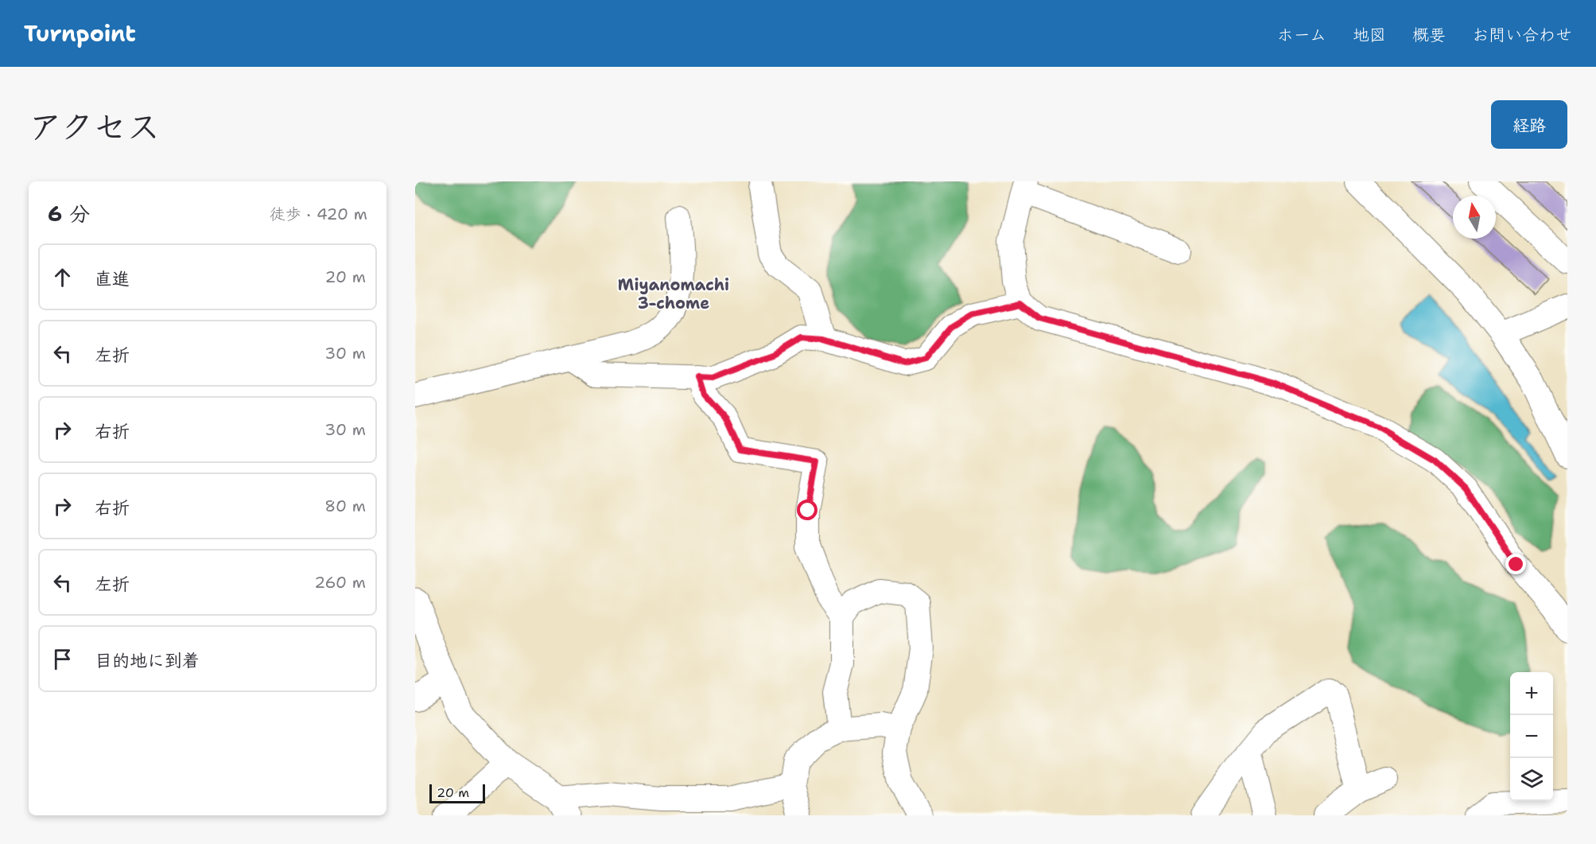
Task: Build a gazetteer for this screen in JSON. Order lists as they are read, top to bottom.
{
  "districts": ["Miyanomachi 3-chome"],
  "scale_bar": "20 m",
  "north": "top",
  "page": {
    "header": "Turnpoint",
    "nav": [
      "ホーム",
      "地図",
      "概要",
      "お問い合わせ"
    ],
    "title": "アクセス",
    "buttons": "経路",
    "heading": ["6 分", "徒歩 · 420 m"],
    "list": [
      ["直進", "20 m"],
      ["左折", "30 m"],
      ["右折", "30 m"],
      ["右折", "80 m"],
      ["左折", "260 m"],
      "目的地に到着"
    ],
    "map_buttons": ["+", "−"],
    "scale": "20 m"
  }
}
